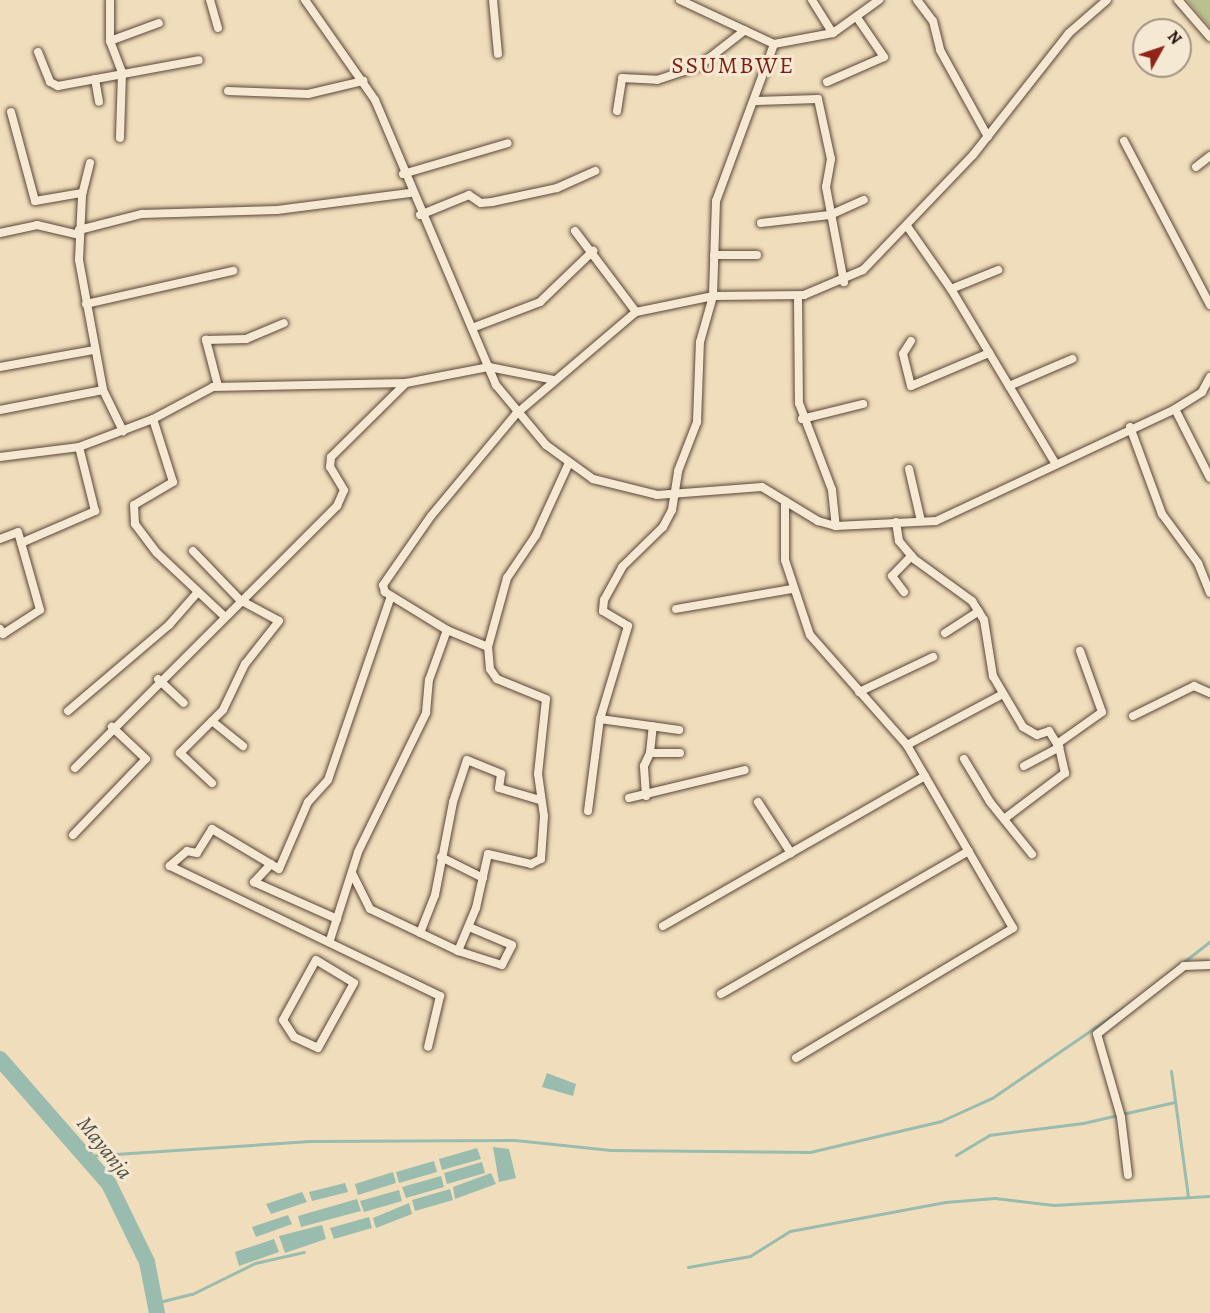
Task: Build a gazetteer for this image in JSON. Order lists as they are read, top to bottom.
{
  "districts": ["SSUMBWE"],
  "water": ["Mayanja"],
  "north": "top right"
}
